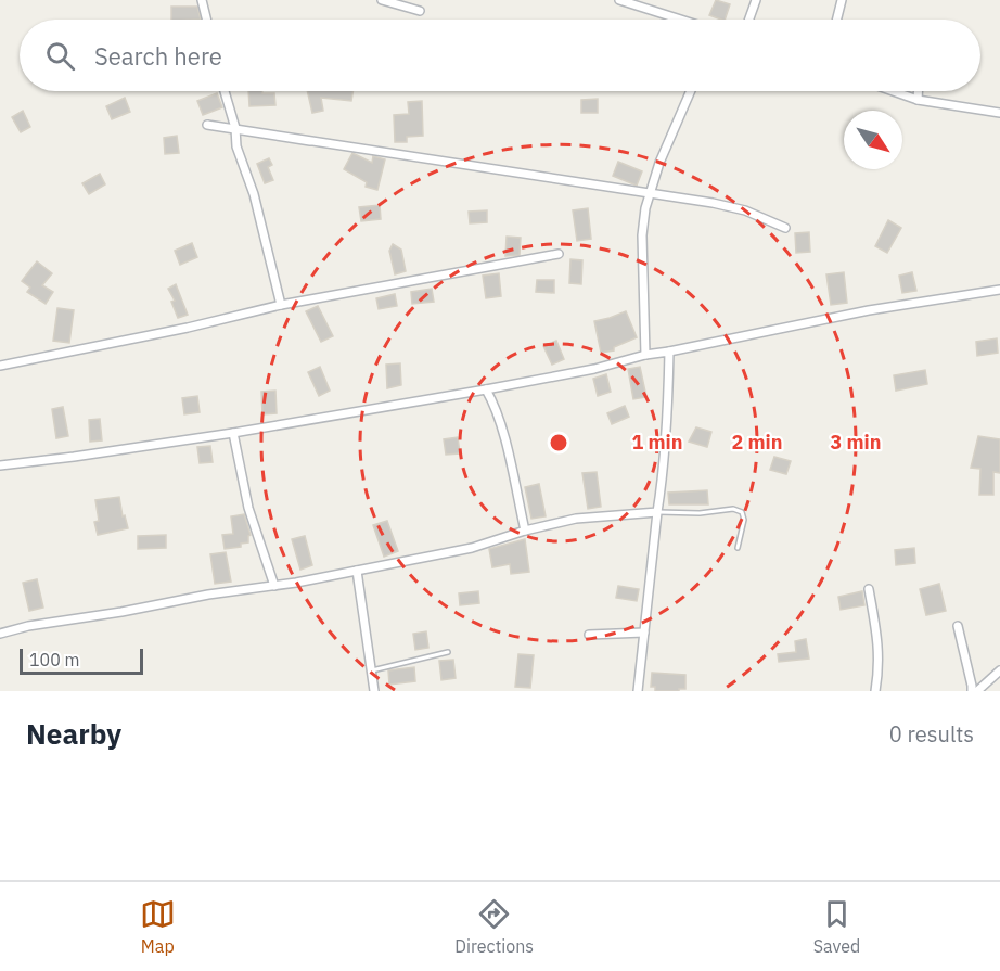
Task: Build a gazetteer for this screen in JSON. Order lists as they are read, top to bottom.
{
  "scale_bar": "100 m",
  "north": "bottom right",
  "page": {
    "search": "Search here",
    "scale": "100 m",
    "heading": ["Nearby", "0 results"],
    "nav": ["Map", "Directions", "Saved"]
  },
  "rings": ["1 min", "2 min", "3 min"]
}
